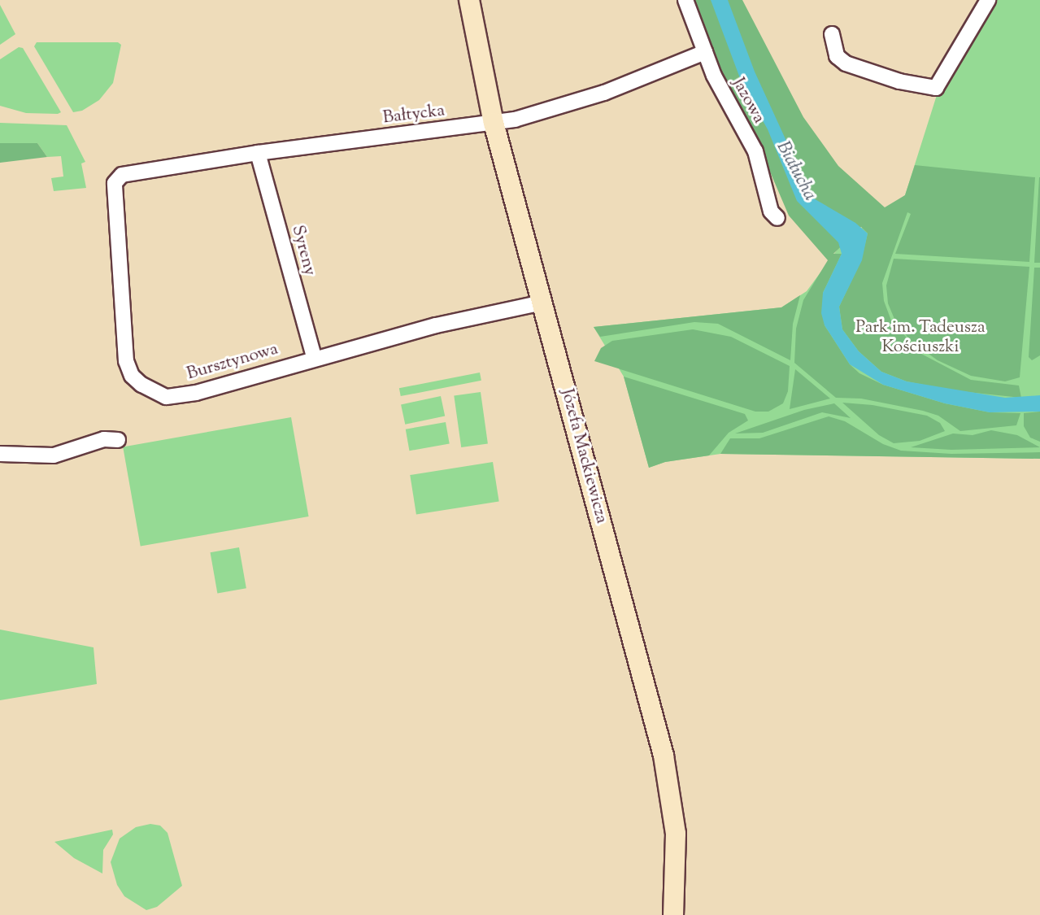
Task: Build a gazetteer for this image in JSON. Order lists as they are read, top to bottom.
{
  "streets": {
    "street": [
      "Jazowa",
      "Bałtycka",
      "Syreny",
      "Bursztynowa",
      "Józefa Mackiewicza"
    ]
  },
  "crossings": [
    ["Jazowa", "Bałtycka"],
    ["Bałtycka", "Syreny"],
    ["Bałtycka", "Bursztynowa"],
    ["Bałtycka", "Józefa Mackiewicza"],
    ["Syreny", "Bursztynowa"],
    ["Bursztynowa", "Józefa Mackiewicza"]
  ],
  "water": ["Białucha"],
  "parks": ["Park im. Tadeusza Kościuszki"]
}
